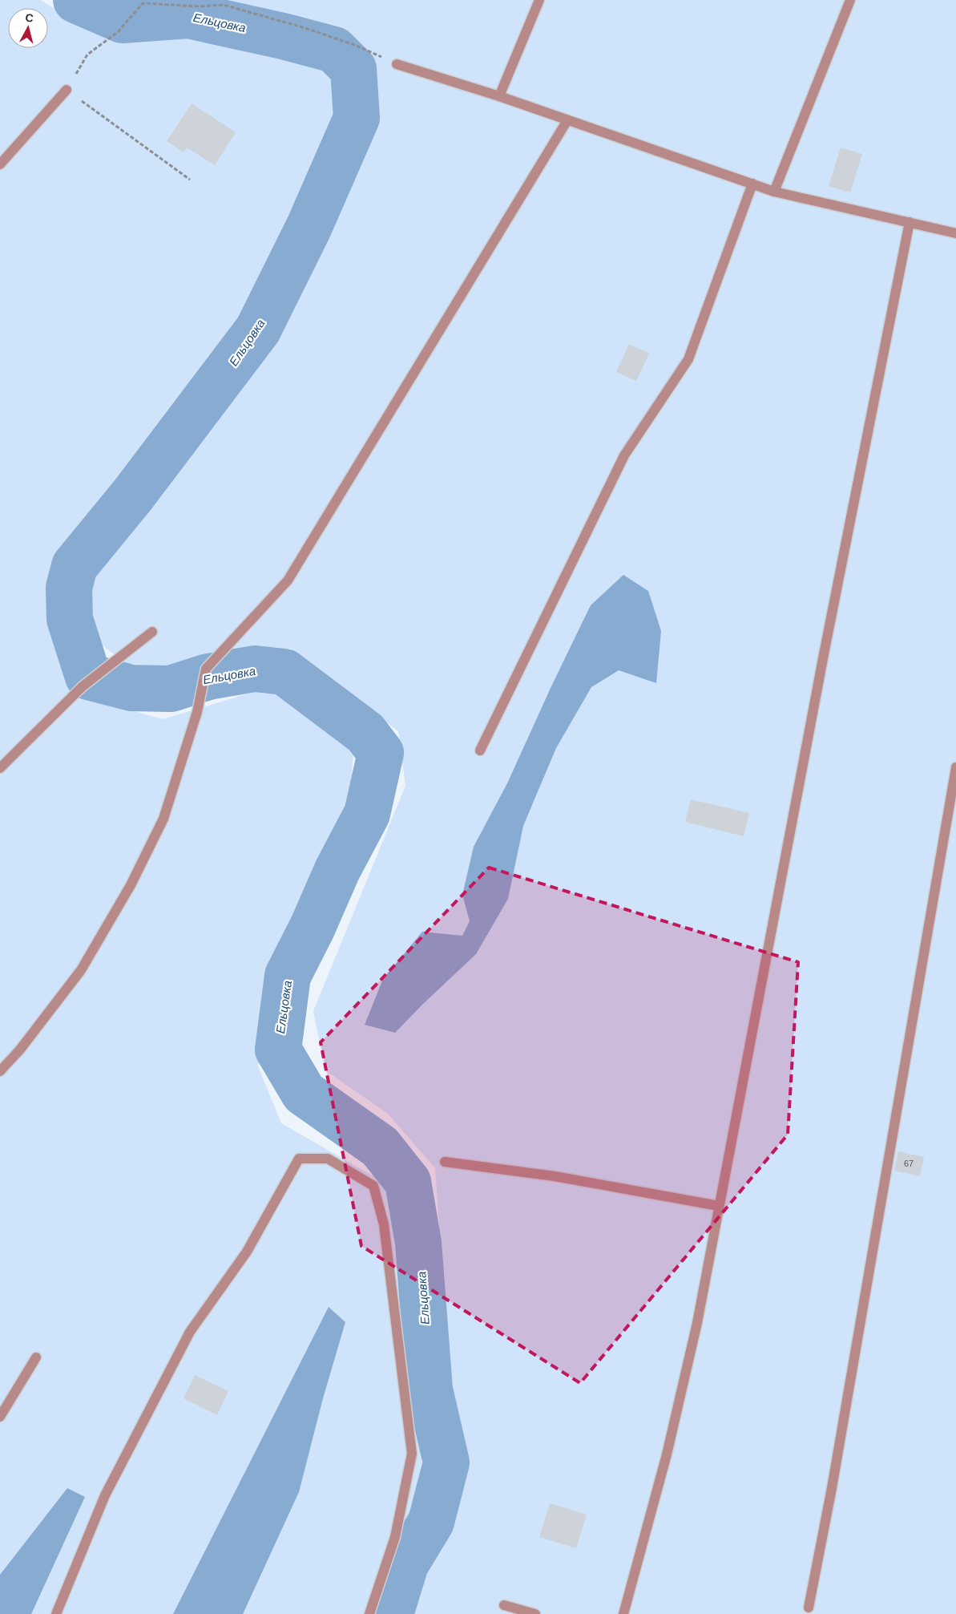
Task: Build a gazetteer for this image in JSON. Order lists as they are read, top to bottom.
{
  "water": ["Ельцовка"],
  "house_numbers": ["67"],
  "north": "top"
}
